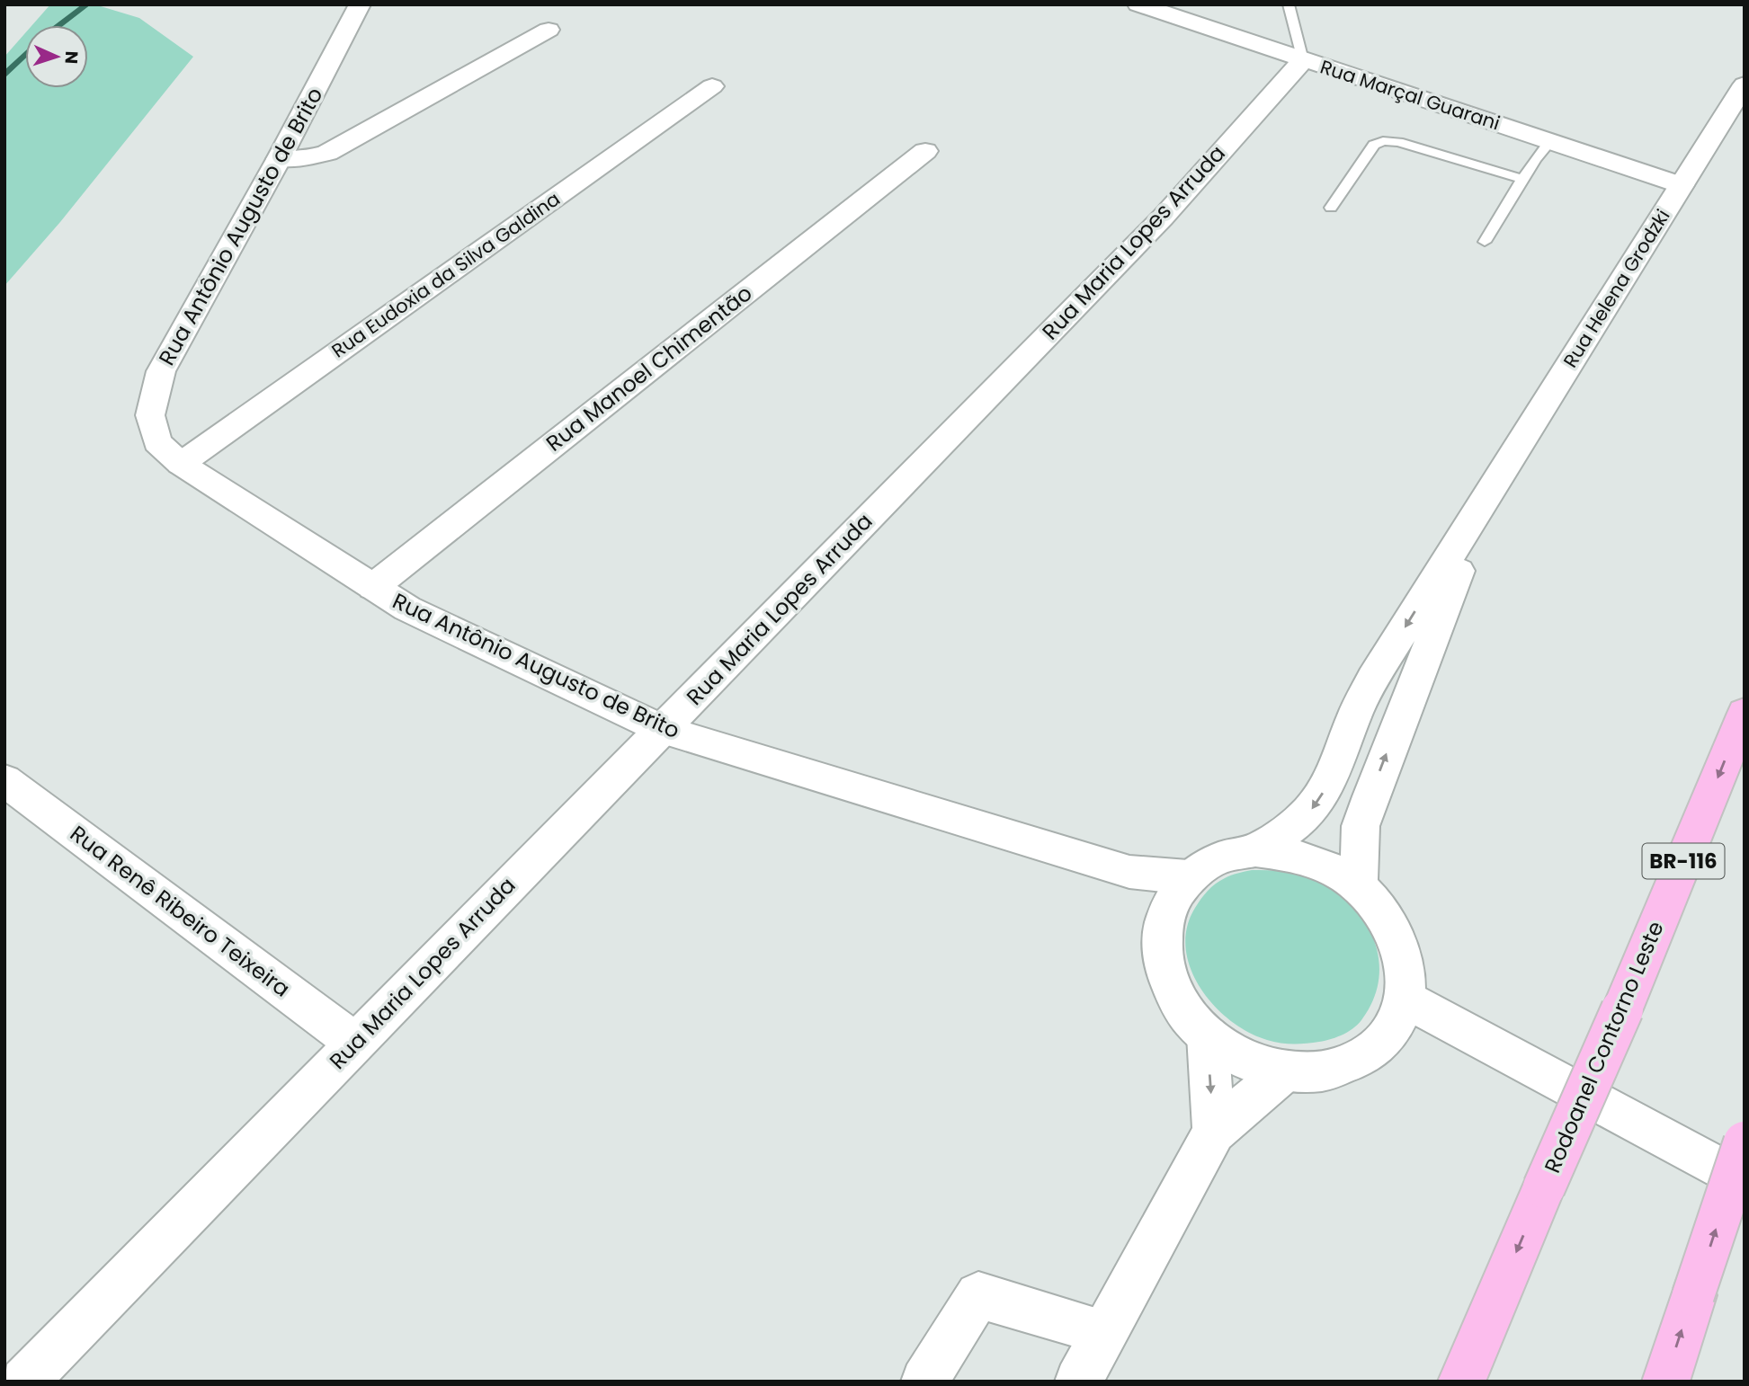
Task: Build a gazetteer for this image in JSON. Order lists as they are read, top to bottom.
{
  "streets": {
    "highway": ["BR-116", "Rodoanel Contorno Leste"],
    "street": [
      "Rua Marçal Guarani",
      "Rua Antônio Augusto de Brito",
      "Rua Maria Lopes Arruda",
      "Rua Eudoxia da Silva Galdina",
      "Rua Helena Grodzki",
      "Rua Manoel Chimentão",
      "Rua Renê Ribeiro Teixeira"
    ]
  },
  "crossings": [
    ["Rua Marçal Guarani", "Rua Maria Lopes Arruda"],
    ["Rua Marçal Guarani", "Rua Helena Grodzki"],
    ["Rua Antônio Augusto de Brito", "Rua Maria Lopes Arruda"],
    ["Rua Antônio Augusto de Brito", "Rua Eudoxia da Silva Galdina"],
    ["Rua Antônio Augusto de Brito", "Rua Manoel Chimentão"],
    ["Rua Maria Lopes Arruda", "Rua Renê Ribeiro Teixeira"]
  ],
  "north": "right"
}
